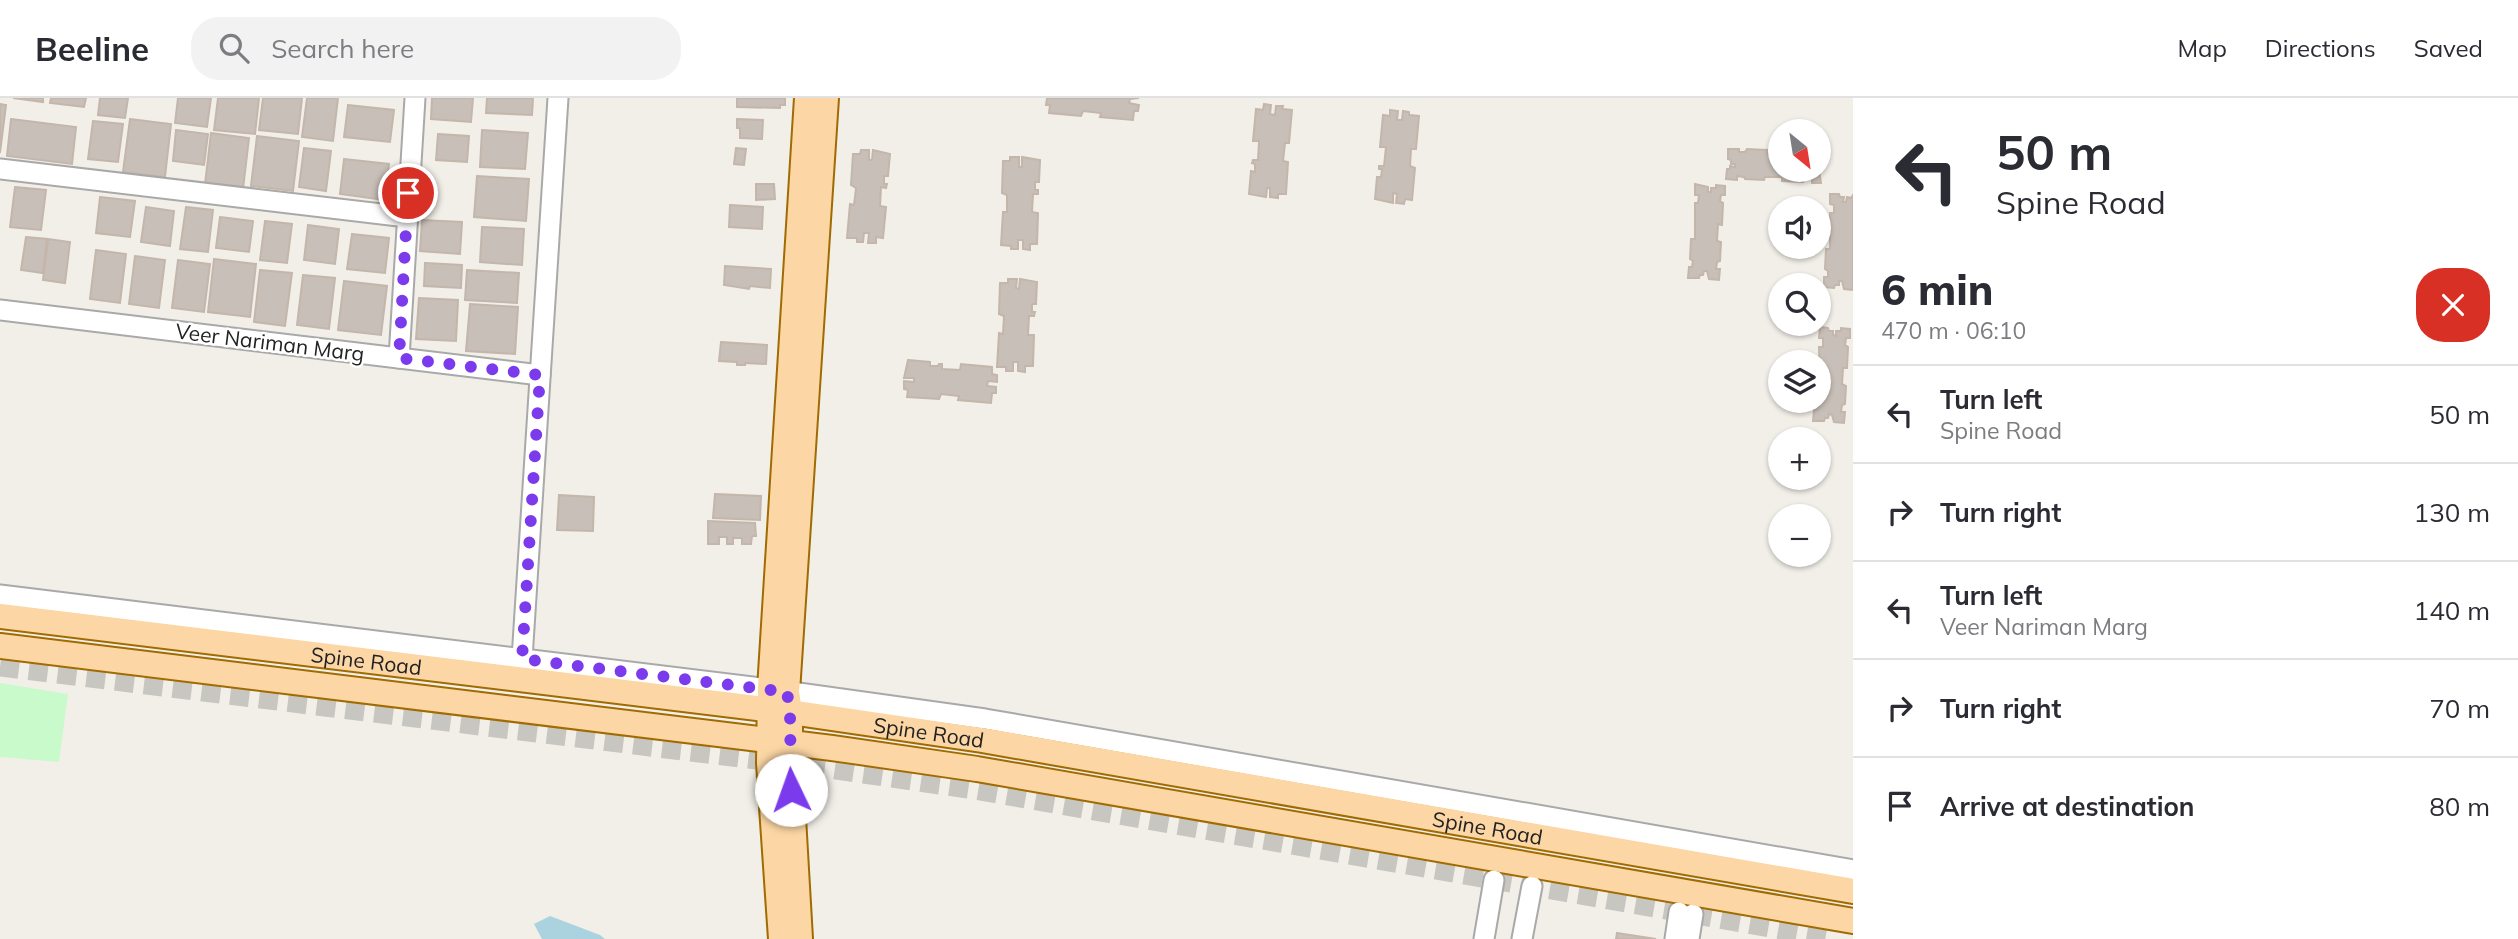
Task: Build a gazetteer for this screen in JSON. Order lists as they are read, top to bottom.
{
  "streets": {
    "main road": ["Spine Road"],
    "street": ["Veer Nariman Marg"]
  },
  "north": "bottom right",
  "page": {
    "header": "Beeline",
    "search": "Search here",
    "nav": ["Map", "Directions", "Saved"],
    "turn": ["50 m", "Spine Road"],
    "map_buttons": ["+", "−"],
    "heading": ["6 min", "470 m · 06:10"],
    "list": [
      {
        "name": "Turn left",
        "note": "Spine Road",
        "value": "50 m"
      },
      {
        "name": "Turn right",
        "value": "130 m"
      },
      {
        "name": "Turn left",
        "note": "Veer Nariman Marg",
        "value": "140 m"
      },
      {
        "name": "Turn right",
        "value": "70 m"
      },
      {
        "name": "Arrive at destination",
        "value": "80 m"
      }
    ]
  }
}
